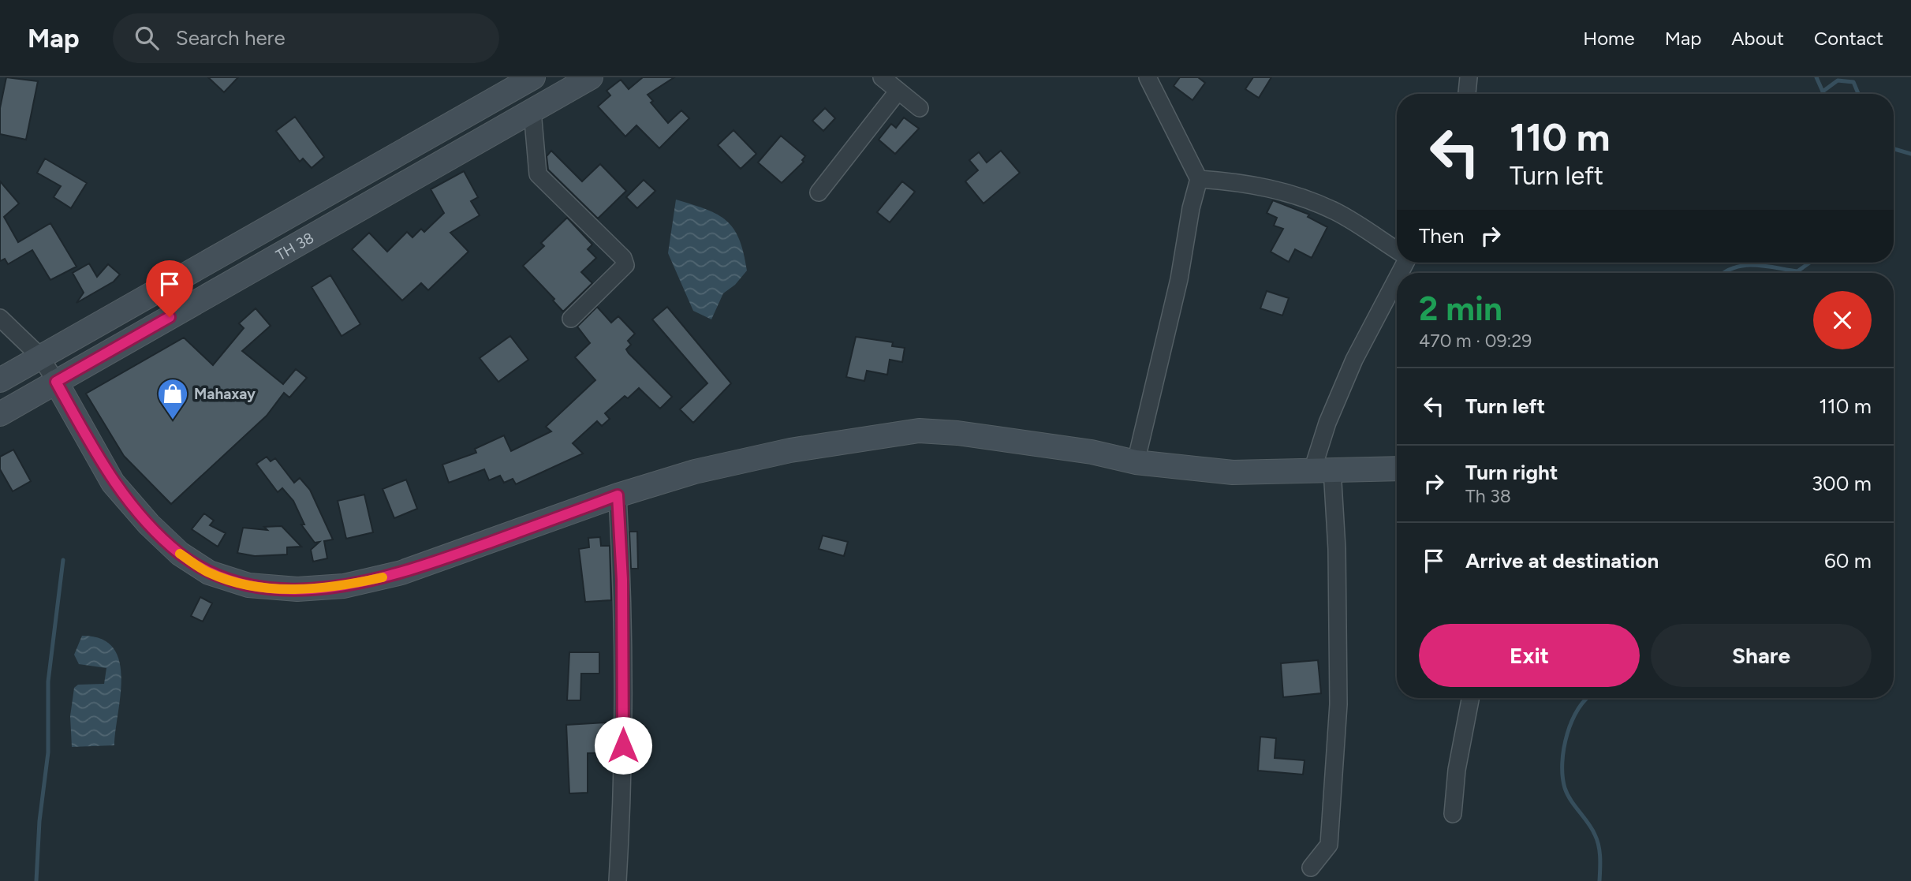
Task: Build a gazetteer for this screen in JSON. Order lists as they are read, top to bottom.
{
  "streets": {
    "street": ["TH 38"]
  },
  "places": {
    "shop": ["Mahaxay"]
  },
  "page": {
    "header": "Map",
    "search": "Search here",
    "nav": [
      "Home",
      "Map",
      "About",
      "Contact"
    ],
    "turn": ["110 m", "Turn left"],
    "then": "Then",
    "heading": ["2 min", "470 m · 09:29"],
    "list": [
      {
        "name": "Turn left",
        "value": "110 m"
      },
      {
        "name": "Turn right",
        "note": "Th 38",
        "value": "300 m"
      },
      {
        "name": "Arrive at destination",
        "value": "60 m"
      }
    ],
    "buttons": ["Exit", "Share"]
  }
}
